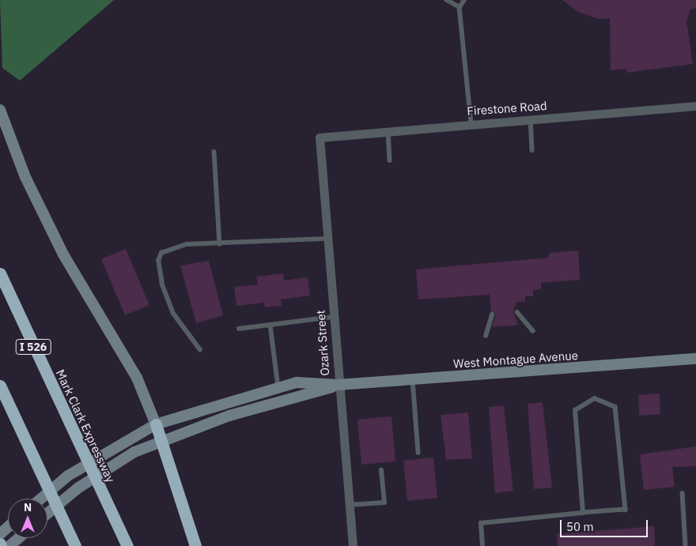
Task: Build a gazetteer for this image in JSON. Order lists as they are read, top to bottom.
{
  "streets": {
    "highway": ["I 526", "Mark Clark Expressway"],
    "main road": ["West Montague Avenue"],
    "street": ["Firestone Road", "Ozark Street"]
  },
  "crossings": [
    ["Firestone Road", "Ozark Street"],
    ["Ozark Street", "West Montague Avenue"]
  ],
  "scale_bar": "50 m",
  "north": "top"
}
